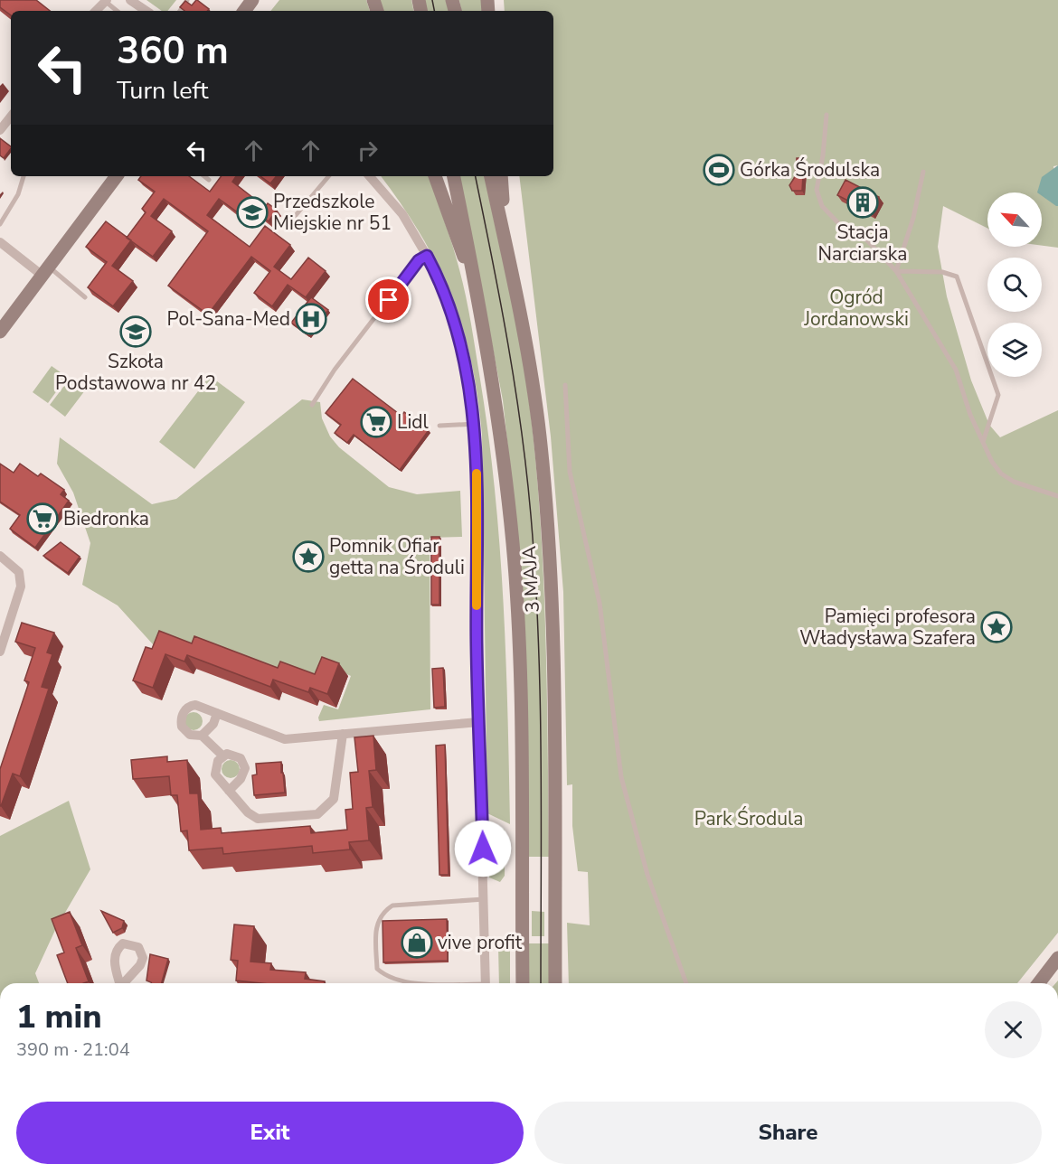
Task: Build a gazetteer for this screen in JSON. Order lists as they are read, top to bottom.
{
  "streets": {
    "main road": ["3 MAJA"]
  },
  "parks": ["Ogród Jordanowski", "Park Środula"],
  "places": {
    "sports": ["Górka Środulska"],
    "building": ["Stacja Narciarska"],
    "school or university": ["Przedszkole Miejskie nr 51", "Szkoła Podstawowa nr 42"],
    "hospital": ["Pol-Sana-Med"],
    "supermarket": ["Lidl", "Biedronka"],
    "place": ["Pomnik Ofiar getta na Środuli", "Pamięci profesora Władysława Szafera"],
    "shop": ["vive profit"]
  },
  "north": "top left",
  "page": {
    "turn": ["360 m", "Turn left"],
    "heading": ["1 min", "390 m · 21:04"],
    "buttons": ["Exit", "Share"]
  }
}
